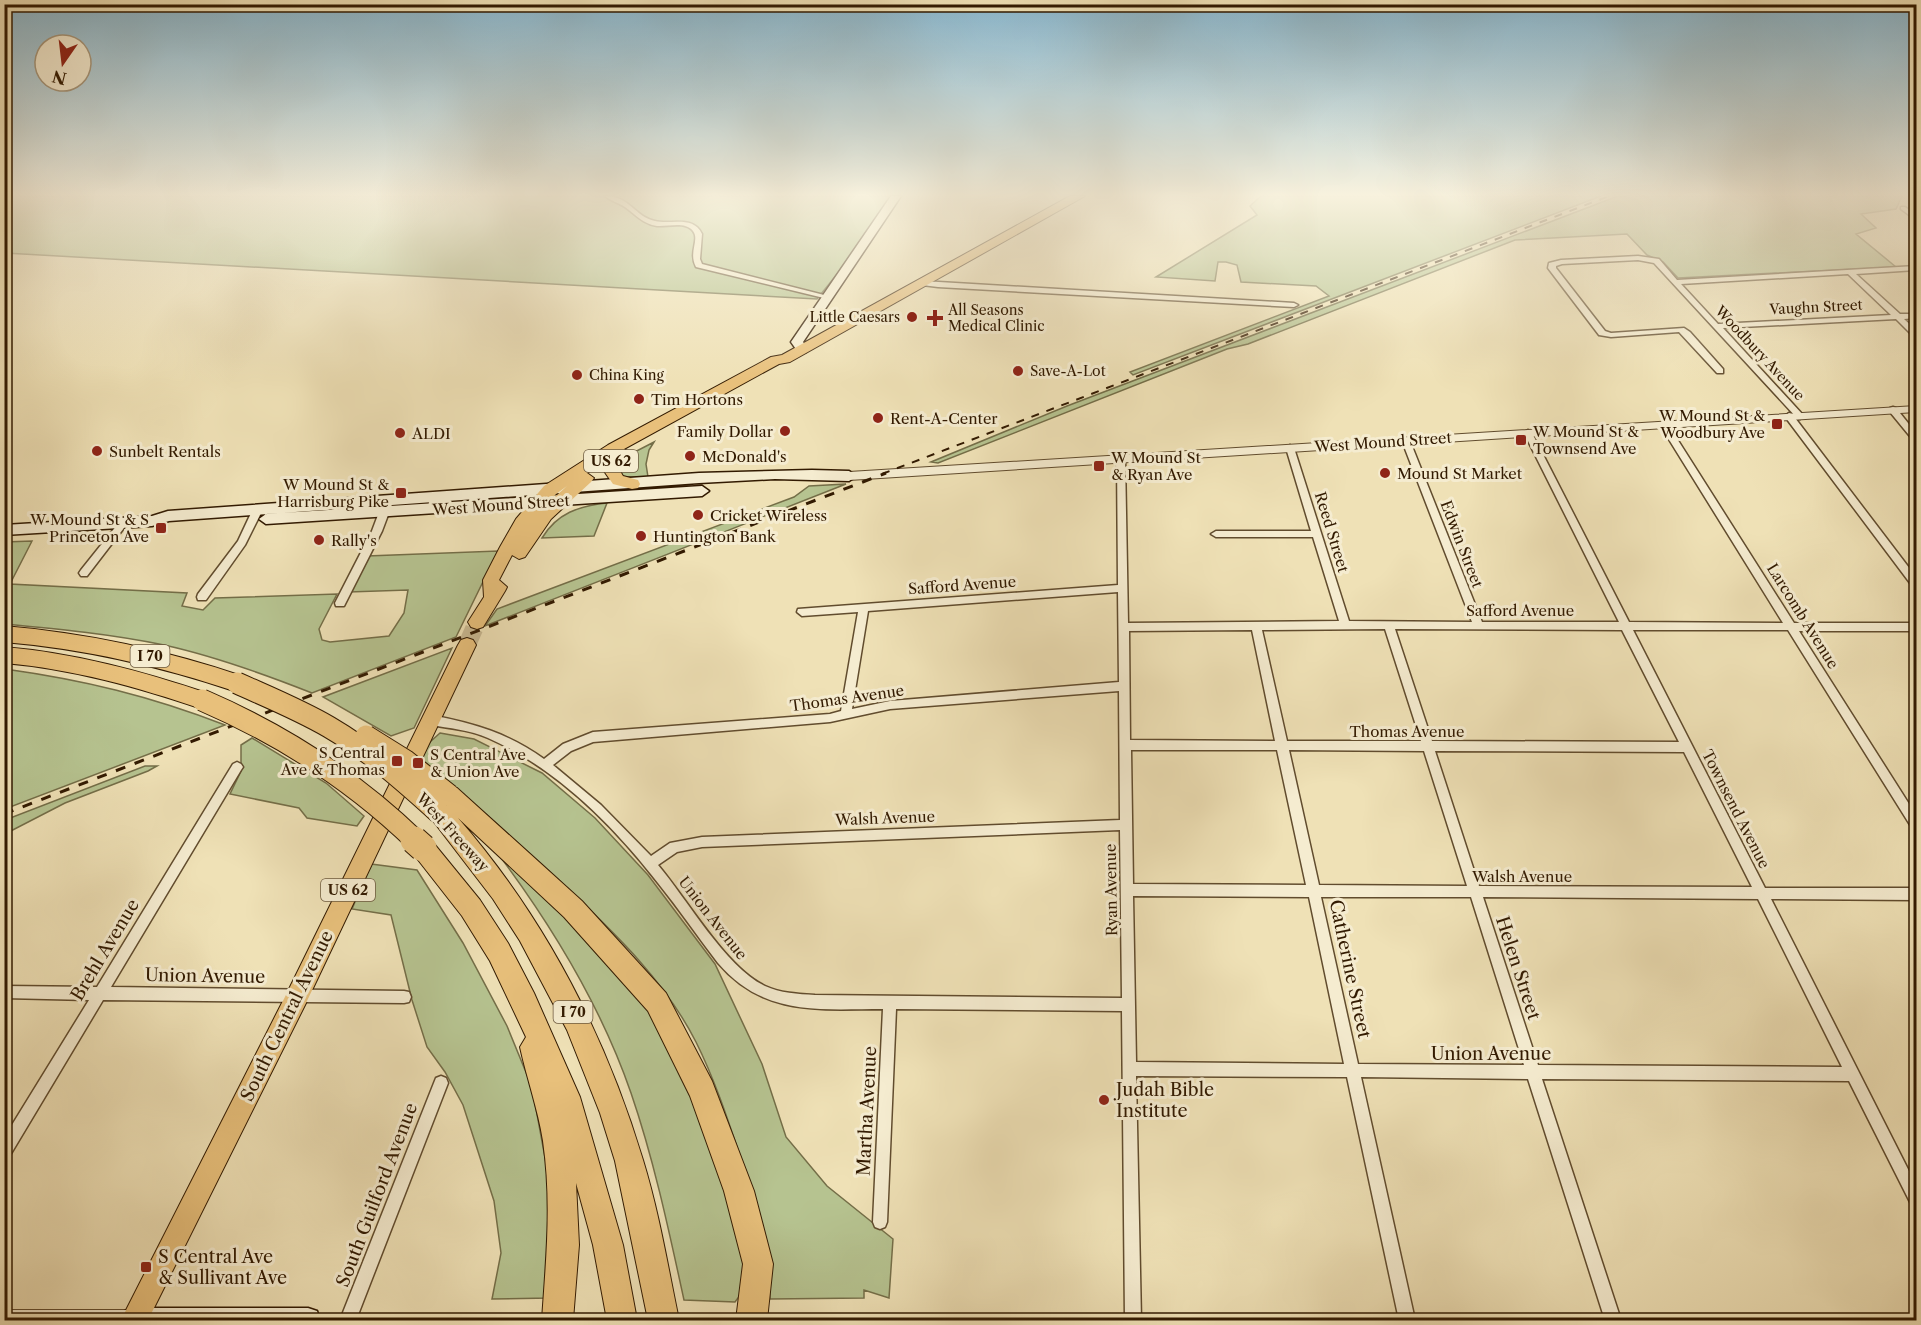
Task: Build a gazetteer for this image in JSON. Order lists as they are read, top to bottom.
{
  "streets": {
    "highway": ["I 70", "West Freeway"],
    "main road": ["West Mound Street", "US 62", "South Central Avenue"],
    "street": [
      "Vaughn Street",
      "Woodbury Avenue",
      "Reed Street",
      "Edwin Street",
      "Safford Avenue",
      "Larcomb Avenue",
      "Thomas Avenue",
      "Townsend Avenue",
      "Walsh Avenue",
      "Ryan Avenue",
      "Union Avenue",
      "Brehl Avenue",
      "Helen Street",
      "Catherine Street",
      "Martha Avenue",
      "South Guilford Avenue"
    ]
  },
  "crossings": [
    ["Vaughn Street", "Woodbury Avenue"],
    ["Woodbury Avenue", "West Mound Street"],
    ["West Mound Street", "US 62"],
    ["West Mound Street", "Reed Street"],
    ["West Mound Street", "Edwin Street"],
    ["West Mound Street", "Larcomb Avenue"],
    ["West Mound Street", "Townsend Avenue"],
    ["West Mound Street", "Ryan Avenue"],
    ["Reed Street", "Safford Avenue"],
    ["Edwin Street", "Safford Avenue"],
    ["Safford Avenue", "Larcomb Avenue"],
    ["Safford Avenue", "Townsend Avenue"],
    ["Safford Avenue", "Ryan Avenue"],
    ["Safford Avenue", "Helen Street"],
    ["Safford Avenue", "Catherine Street"],
    ["Thomas Avenue", "Townsend Avenue"],
    ["Thomas Avenue", "Ryan Avenue"],
    ["Thomas Avenue", "Union Avenue"],
    ["Thomas Avenue", "Helen Street"],
    ["Thomas Avenue", "Catherine Street"],
    ["Townsend Avenue", "Walsh Avenue"],
    ["Townsend Avenue", "Union Avenue"],
    ["Walsh Avenue", "Ryan Avenue"],
    ["Walsh Avenue", "Union Avenue"],
    ["Walsh Avenue", "Helen Street"],
    ["Walsh Avenue", "Catherine Street"],
    ["Ryan Avenue", "Union Avenue"],
    ["Union Avenue", "Brehl Avenue"],
    ["Union Avenue", "Helen Street"],
    ["Union Avenue", "Catherine Street"],
    ["Union Avenue", "South Central Avenue"],
    ["Union Avenue", "Martha Avenue"]
  ],
  "places": {
    "other": [
      "Little Caesars",
      "Save-A-Lot",
      "China King",
      "Tim Hortons",
      "Rent-A-Center",
      "Family Dollar",
      "ALDI",
      "Sunbelt Rentals",
      "McDonald's",
      "Mound St Market",
      "Cricket Wireless",
      "Huntington Bank",
      "Rally's",
      "Judah Bible Institute"
    ],
    "health": ["All Seasons Medical Clinic"],
    "transit": [
      "W Mound St & Woodbury Ave",
      "W Mound St & Townsend Ave",
      "W Mound St & Ryan Ave",
      "W Mound St & Harrisburg Pike",
      "W Mound St & S Princeton Ave",
      "S Central Ave & Thomas",
      "S Central Ave & Union Ave",
      "S Central Ave & Sullivant Ave"
    ]
  },
  "north": "bottom"
}
